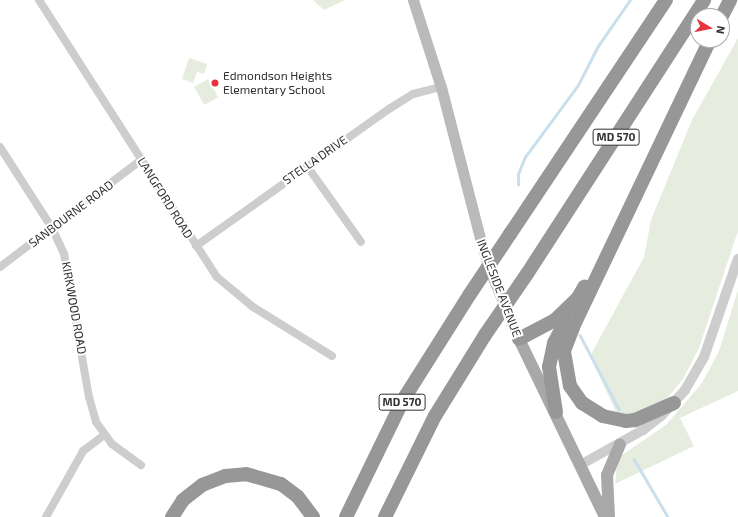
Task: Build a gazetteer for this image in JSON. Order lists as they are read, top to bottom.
{
  "streets": {
    "highway": ["MD 570"],
    "main road": ["INGLESIDE AVENUE"],
    "street": [
      "STELLA DRIVE",
      "LANGFORD ROAD",
      "SANBOURNE ROAD",
      "KIRKWOOD ROAD"
    ]
  },
  "crossings": [
    ["STELLA DRIVE", "LANGFORD ROAD"],
    ["STELLA DRIVE", "INGLESIDE AVENUE"],
    ["LANGFORD ROAD", "SANBOURNE ROAD"],
    ["SANBOURNE ROAD", "KIRKWOOD ROAD"]
  ],
  "places": ["Edmondson Heights Elementary School"],
  "north": "right"
}
